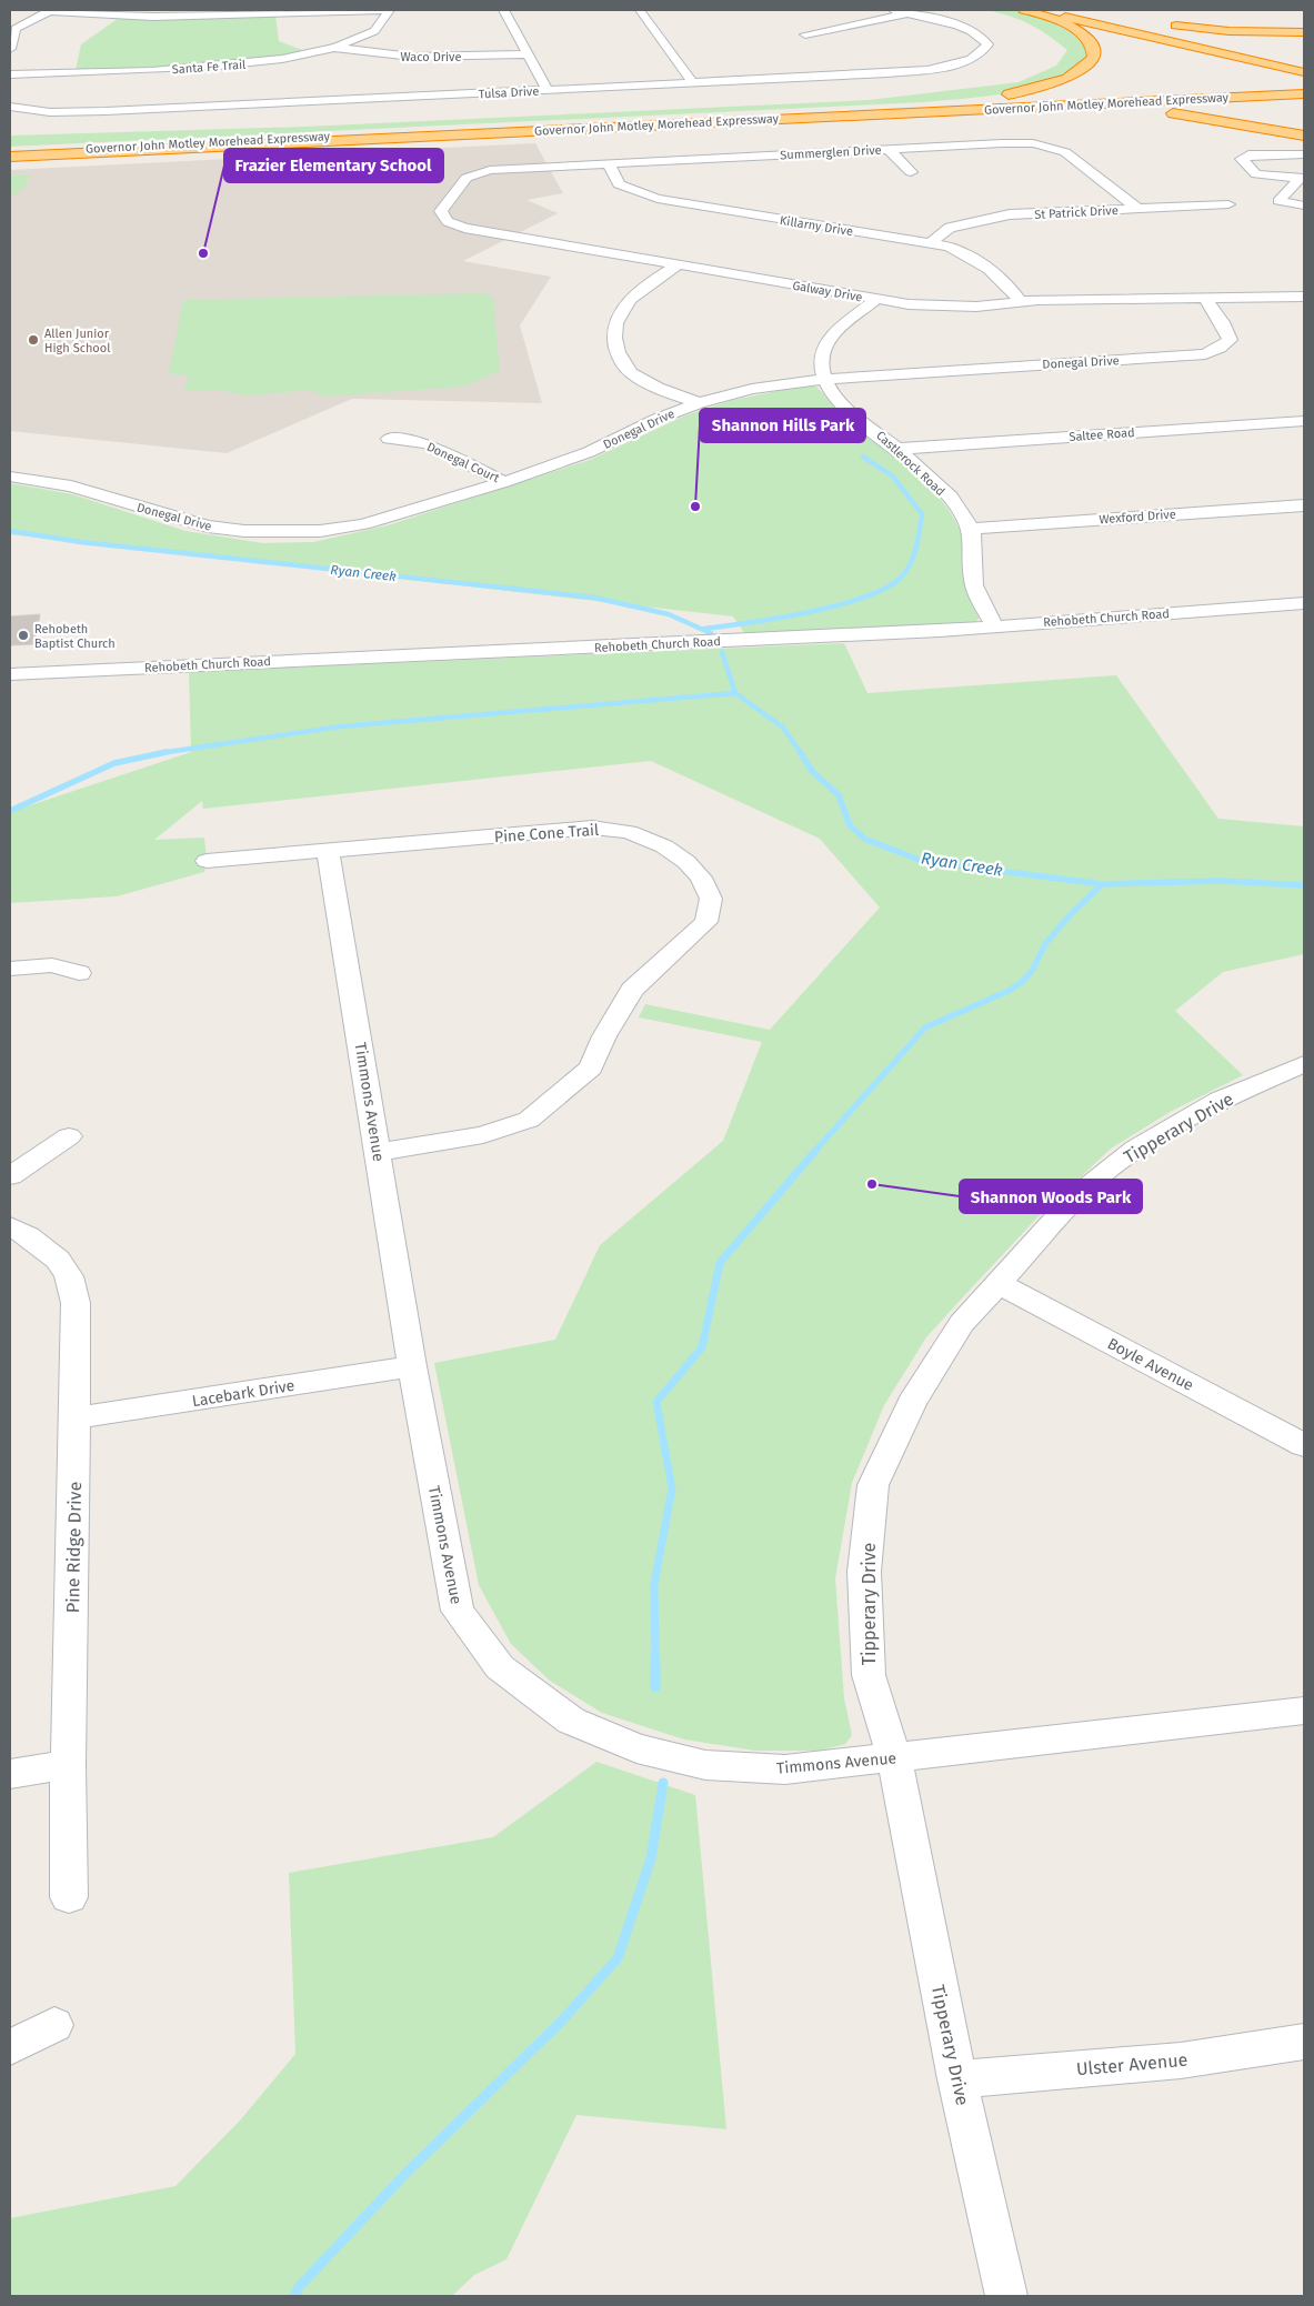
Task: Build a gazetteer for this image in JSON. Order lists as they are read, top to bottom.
{
  "streets": {
    "highway": ["Governor John Motley Morehead Expressway"],
    "street": [
      "Waco Drive",
      "Santa Fe Trail",
      "Tulsa Drive",
      "Summerglen Drive",
      "St Patrick Drive",
      "Killarny Drive",
      "Galway Drive",
      "Donegal Drive",
      "Saltee Road",
      "Donegal Court",
      "Castlerock Road",
      "Wexford Drive",
      "Rehobeth Church Road",
      "Pine Cone Trail",
      "Timmons Avenue",
      "Tipperary Drive",
      "Boyle Avenue",
      "Lacebark Drive",
      "Pine Ridge Drive",
      "Ulster Avenue"
    ]
  },
  "crossings": [
    ["Waco Drive", "Santa Fe Trail"],
    ["Summerglen Drive", "St Patrick Drive"],
    ["Summerglen Drive", "Killarny Drive"],
    ["Summerglen Drive", "Galway Drive"],
    ["St Patrick Drive", "Killarny Drive"],
    ["Killarny Drive", "Galway Drive"],
    ["Galway Drive", "Donegal Drive"],
    ["Galway Drive", "Castlerock Road"],
    ["Donegal Drive", "Donegal Court"],
    ["Donegal Drive", "Castlerock Road"],
    ["Saltee Road", "Castlerock Road"],
    ["Castlerock Road", "Wexford Drive"],
    ["Castlerock Road", "Rehobeth Church Road"],
    ["Pine Cone Trail", "Timmons Avenue"],
    ["Timmons Avenue", "Tipperary Drive"],
    ["Timmons Avenue", "Lacebark Drive"],
    ["Tipperary Drive", "Boyle Avenue"],
    ["Tipperary Drive", "Ulster Avenue"],
    ["Lacebark Drive", "Pine Ridge Drive"]
  ],
  "water": ["Ryan Creek"],
  "places": [
    "Frazier Elementary School",
    "Allen Junior High School",
    "Shannon Hills Park",
    "Rehobeth Baptist Church",
    "Shannon Woods Park"
  ]
}
